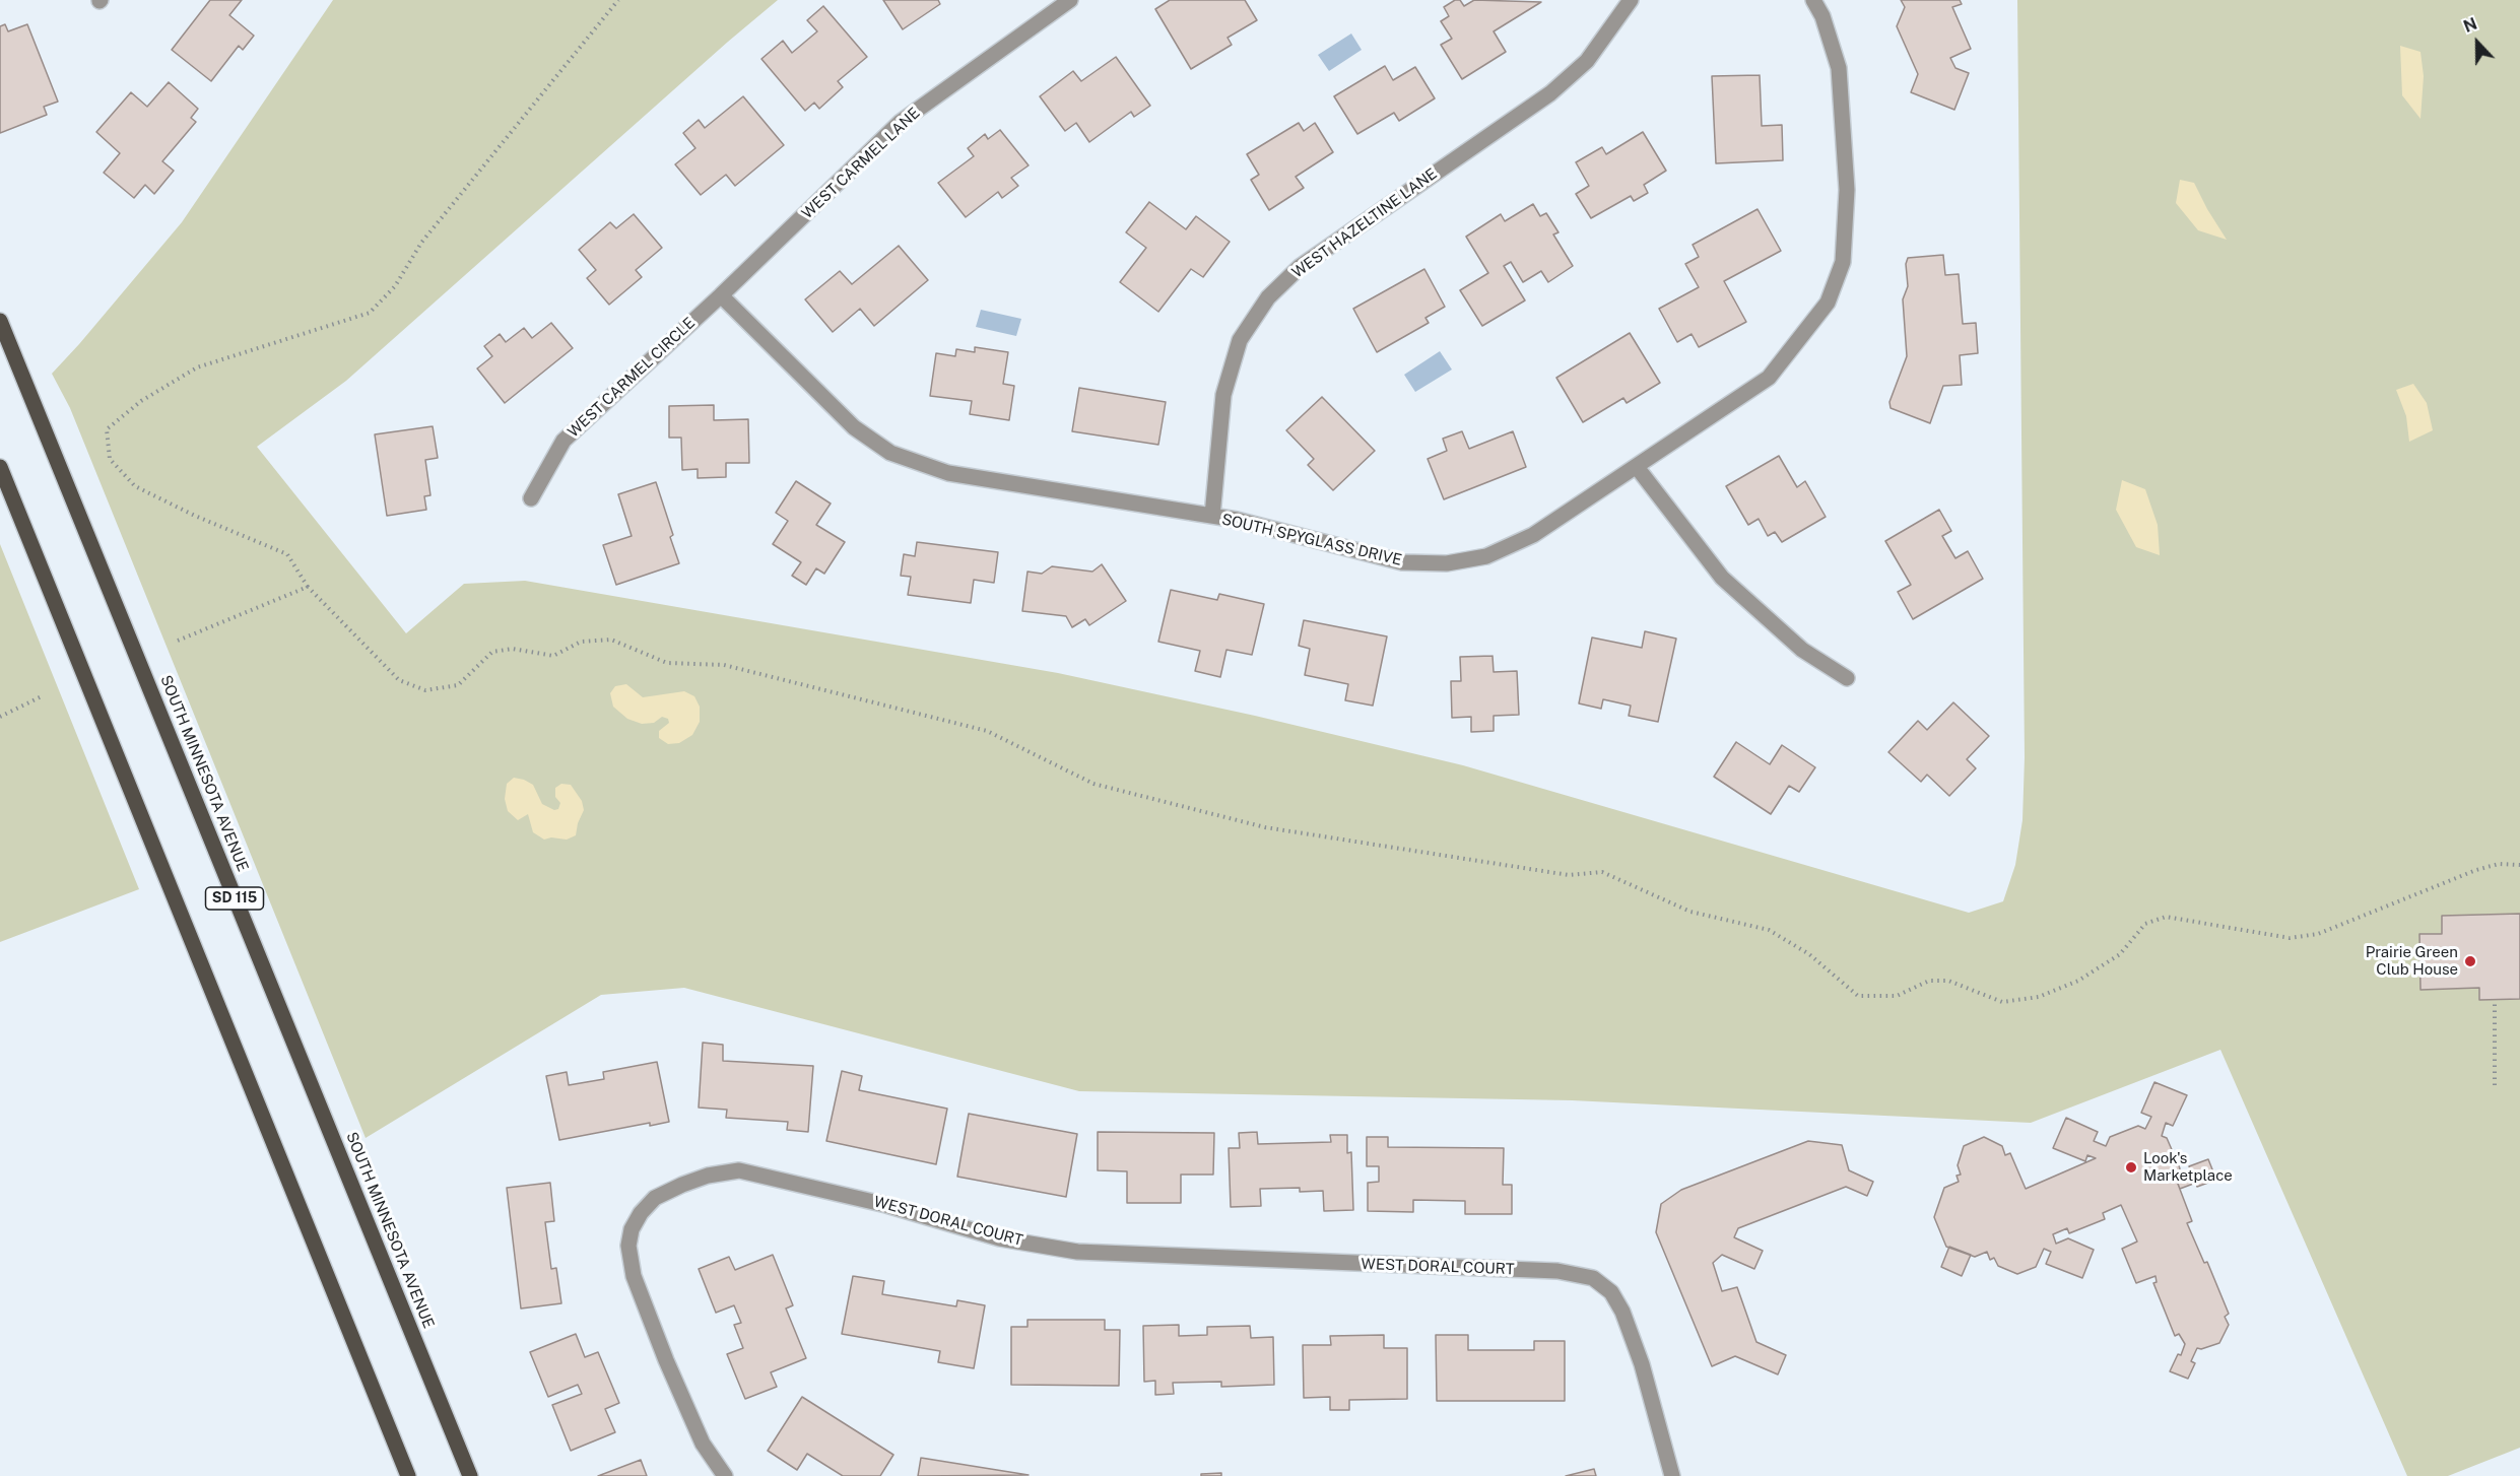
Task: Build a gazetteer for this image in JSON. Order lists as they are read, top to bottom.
{
  "streets": {
    "main road": ["SOUTH MINNESOTA AVENUE", "SD 115"],
    "street": [
      "WEST CARMEL LANE",
      "WEST HAZELTINE LANE",
      "WEST CARMEL CIRCLE",
      "SOUTH SPYGLASS DRIVE",
      "WEST DORAL COURT"
    ]
  },
  "crossings": [
    ["WEST CARMEL LANE", "WEST CARMEL CIRCLE"],
    ["WEST CARMEL LANE", "SOUTH SPYGLASS DRIVE"],
    ["WEST HAZELTINE LANE", "SOUTH SPYGLASS DRIVE"],
    ["WEST CARMEL CIRCLE", "SOUTH SPYGLASS DRIVE"]
  ],
  "places": ["Prairie Green Club House", "Look's Marketplace"],
  "north": "top"
}
